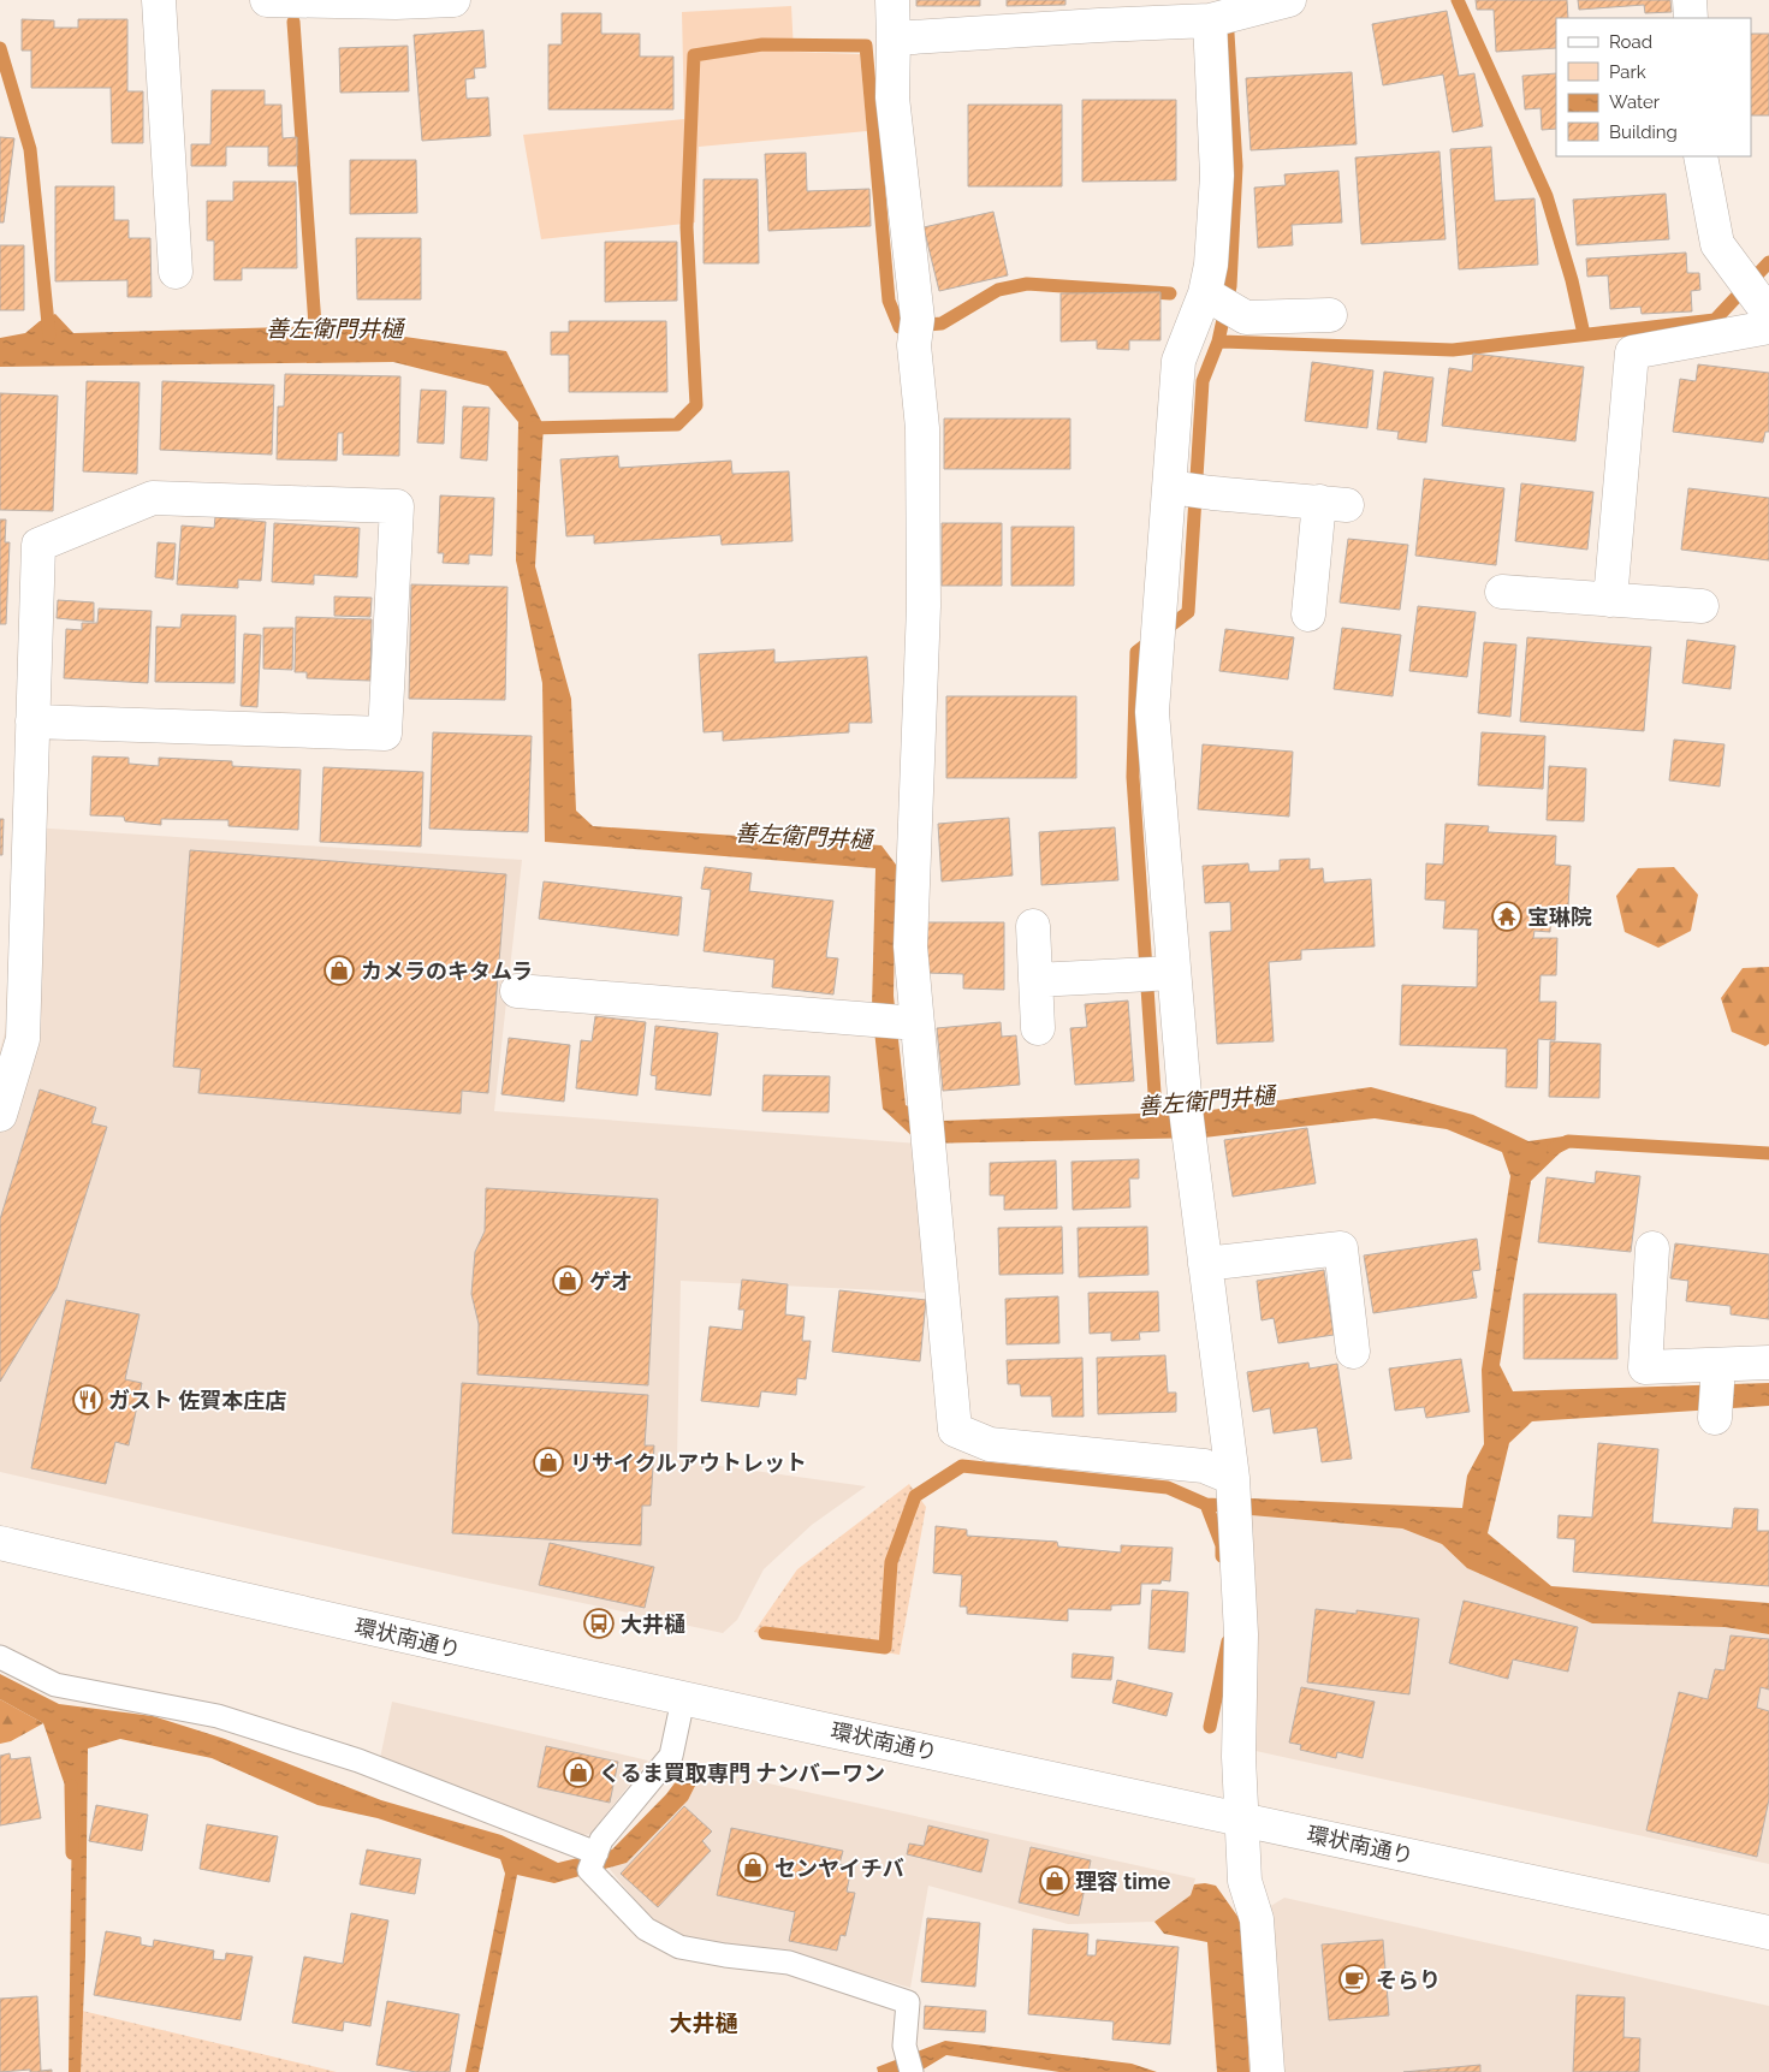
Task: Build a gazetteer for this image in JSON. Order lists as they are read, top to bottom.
{
  "streets": {
    "main road": ["環状南通り"]
  },
  "districts": ["大井樋"],
  "water": ["善左衛門井樋"],
  "places": {
    "temple": ["宝琳院"],
    "shop": [
      "カメラのキタムラ",
      "ゲオ",
      "リサイクルアウトレット",
      "くるま買取専門 ナンバーワン",
      "センヤイチバ",
      "理容 time"
    ],
    "restaurant": ["ガスト 佐賀本庄店"],
    "bus stop": ["大井樋"],
    "cafe": ["そらり"]
  },
  "legend": [
    "Road",
    "Park",
    "Water",
    "Building"
  ]
}
